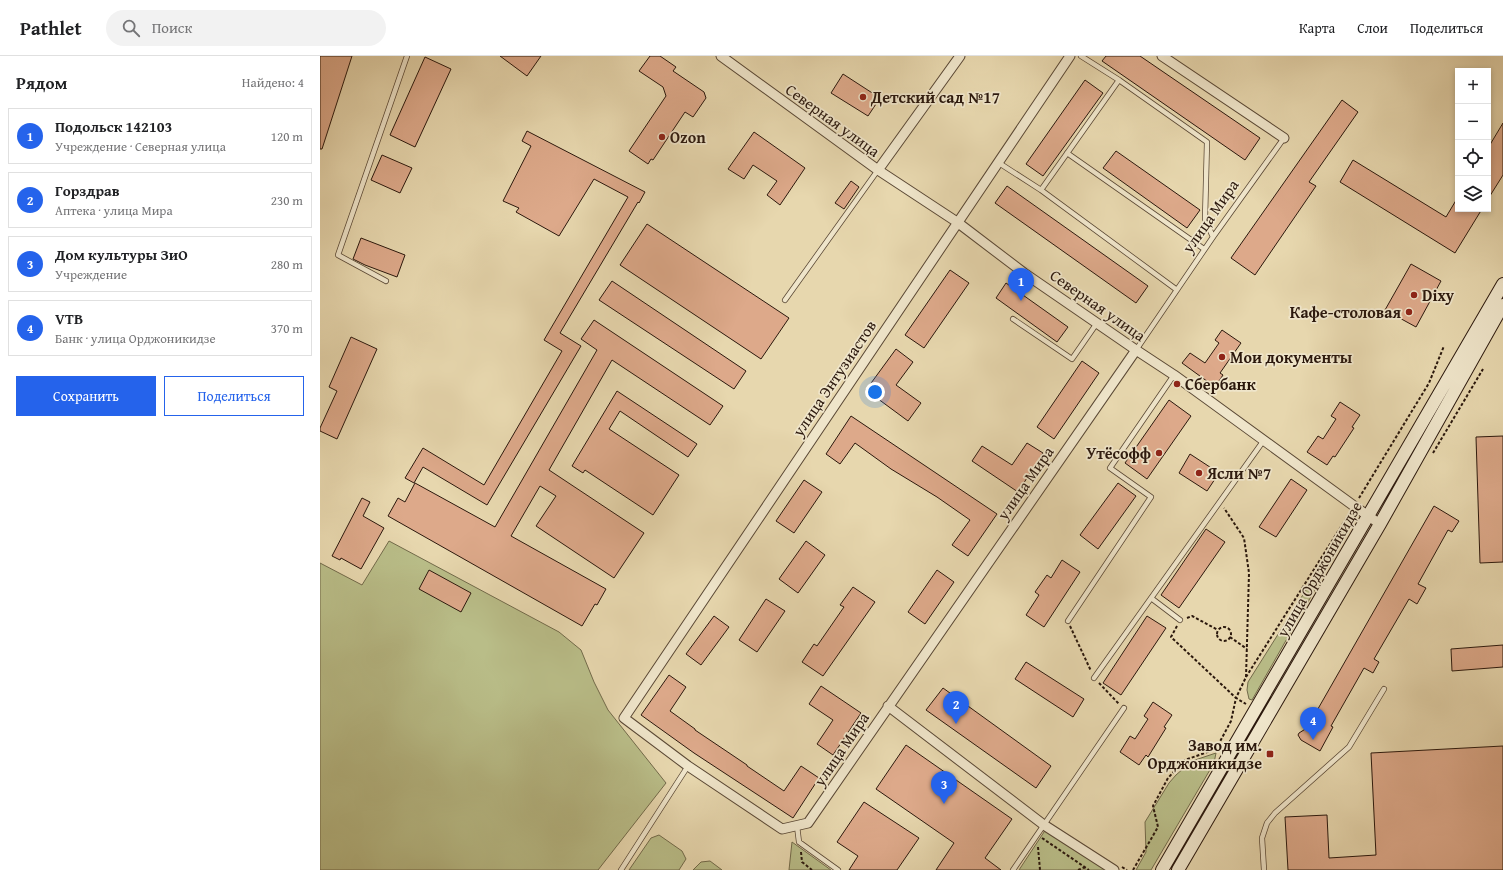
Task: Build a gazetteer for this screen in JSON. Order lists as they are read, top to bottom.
{
  "streets": {
    "main road": ["улица Орджоникидзе"],
    "street": ["Северная улица", "улица Мира", "улица Энтузиастов"]
  },
  "crossings": [
    ["Северная улица", "улица Мира"],
    ["Северная улица", "улица Энтузиастов"],
    ["Северная улица", "улица Орджоникидзе"],
    ["улица Мира", "улица Энтузиастов"]
  ],
  "places": {
    "other": [
      "Детский сад №17",
      "Ozon",
      "Dixy",
      "Кафе-столовая",
      "Мои документы",
      "Сбербанк",
      "Утёсофф",
      "Ясли №7"
    ],
    "transit": ["Завод им. Орджоникидзе"]
  },
  "page": {
    "header": "Pathlet",
    "search": "Поиск",
    "nav": ["Карта", "Слои", "Поделиться"],
    "heading": ["Рядом", "Найдено: 4"],
    "map_buttons": ["+", "−"],
    "list": [
      {
        "mark": "1",
        "name": "Подольск 142103",
        "note": "Учреждение · Северная улица",
        "value": "120 m"
      },
      {
        "mark": "2",
        "name": "Горздрав",
        "note": "Аптека · улица Мира",
        "value": "230 m"
      },
      {
        "mark": "3",
        "name": "Дом культуры ЗиО",
        "note": "Учреждение",
        "value": "280 m"
      },
      {
        "mark": "4",
        "name": "VTB",
        "note": "Банк · улица Орджоникидзе",
        "value": "370 m"
      }
    ],
    "pins": [
      "1",
      "2",
      "4",
      "3"
    ],
    "buttons": ["Сохранить", "Поделиться"]
  }
}
